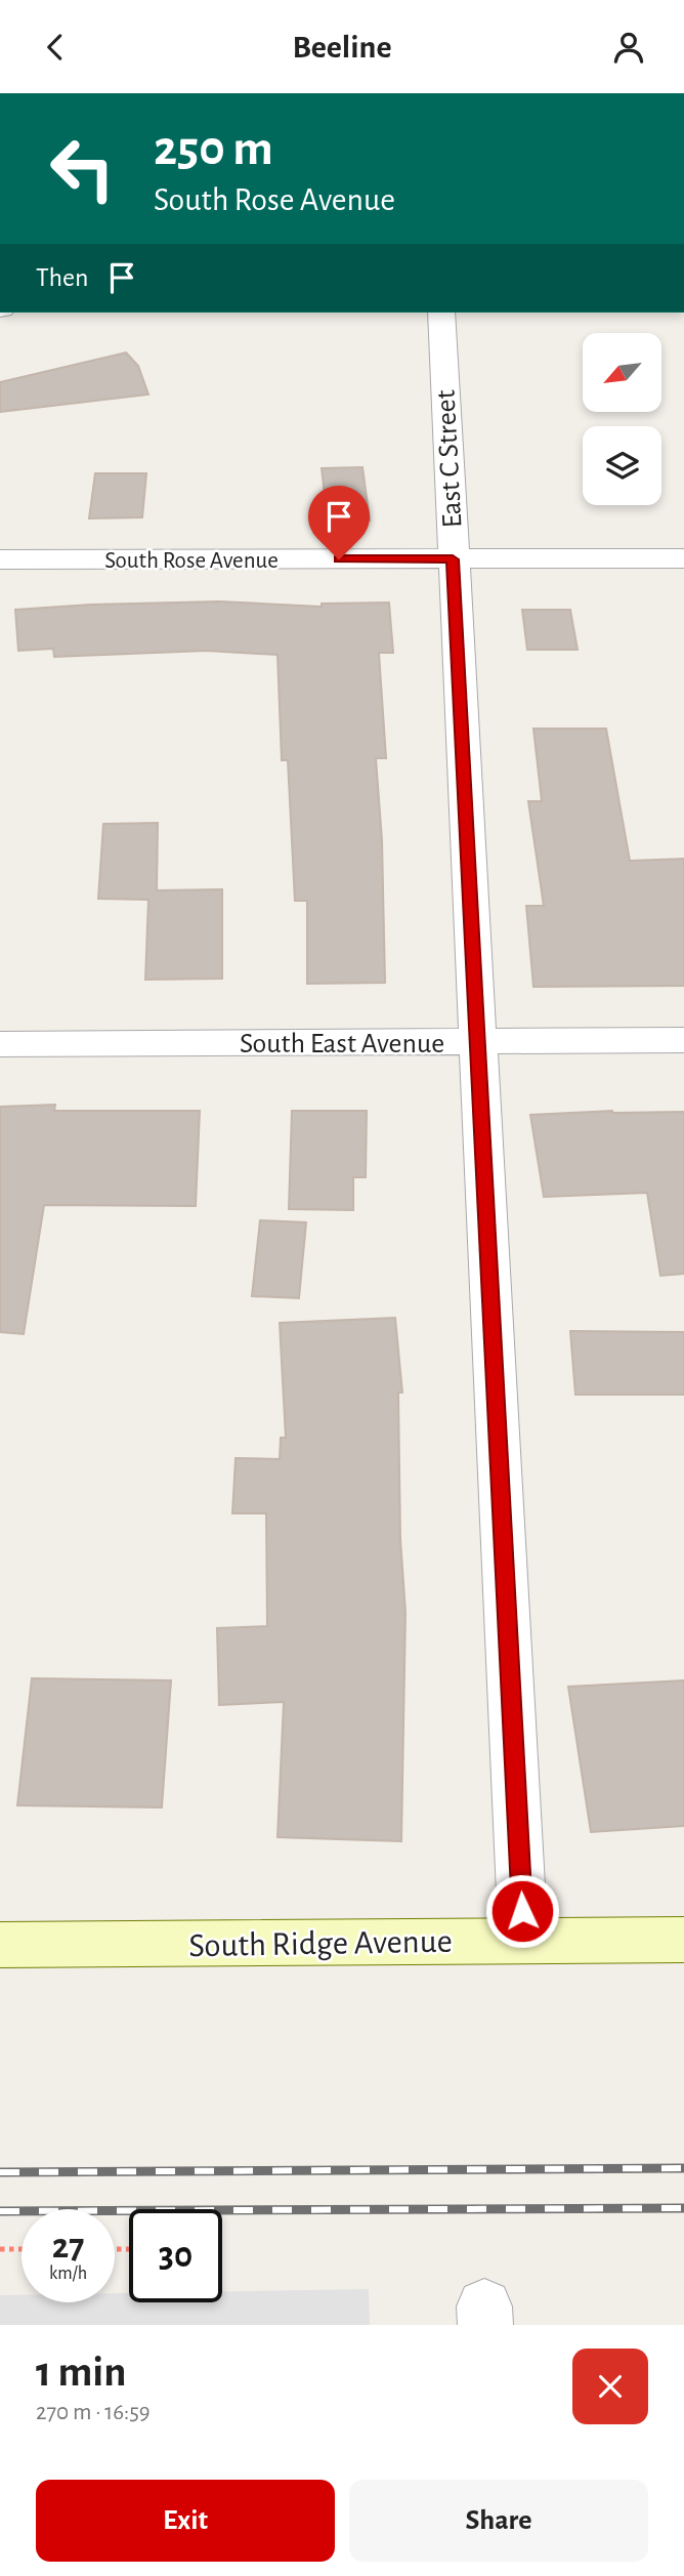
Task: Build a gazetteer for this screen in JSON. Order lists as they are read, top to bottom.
{
  "streets": {
    "street": [
      "East C Street",
      "South Rose Avenue",
      "South East Avenue",
      "South Ridge Avenue"
    ]
  },
  "crossings": [
    ["East C Street", "South Rose Avenue"],
    ["East C Street", "South East Avenue"],
    ["East C Street", "South Ridge Avenue"]
  ],
  "north": "bottom left",
  "page": {
    "header": "Beeline",
    "turn": ["250 m", "South Rose Avenue"],
    "then": "Then",
    "speed": "27 km/h",
    "limit": "30",
    "heading": ["1 min", "270 m · 16:59"],
    "buttons": ["Exit", "Share"]
  }
}
